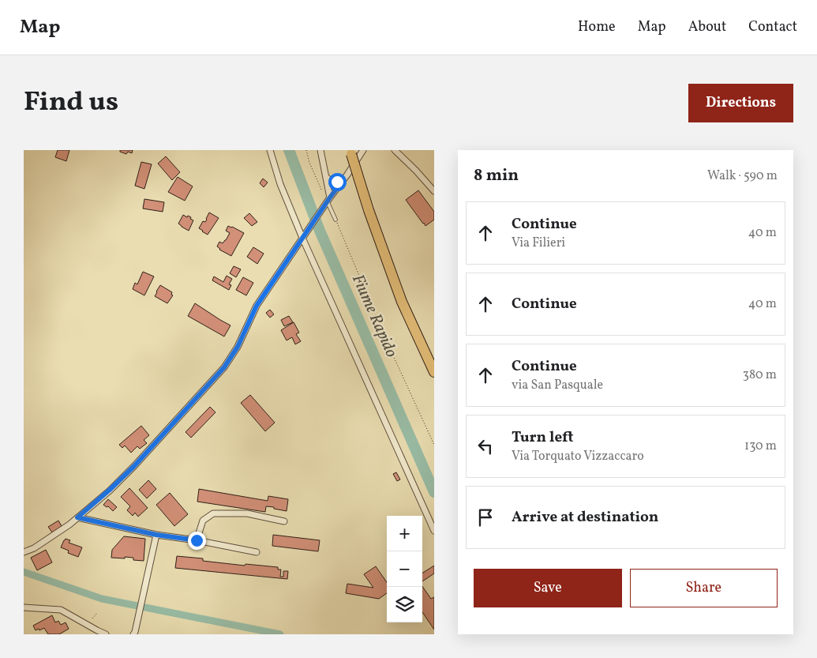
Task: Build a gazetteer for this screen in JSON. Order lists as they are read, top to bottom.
{
  "water": ["Fiume Rapido"],
  "page": {
    "header": "Map",
    "nav": [
      "Home",
      "Map",
      "About",
      "Contact"
    ],
    "title": "Find us",
    "buttons": [
      "Directions",
      ["Save", "Share"]
    ],
    "heading": ["8 min", "Walk · 590 m"],
    "list": [
      ["Continue", "Via Filieri", "40 m"],
      ["Continue", "40 m"],
      ["Continue", "via San Pasquale", "380 m"],
      ["Turn left", "Via Torquato Vizzaccaro", "130 m"],
      "Arrive at destination"
    ],
    "map_buttons": ["+", "−"]
  }
}
